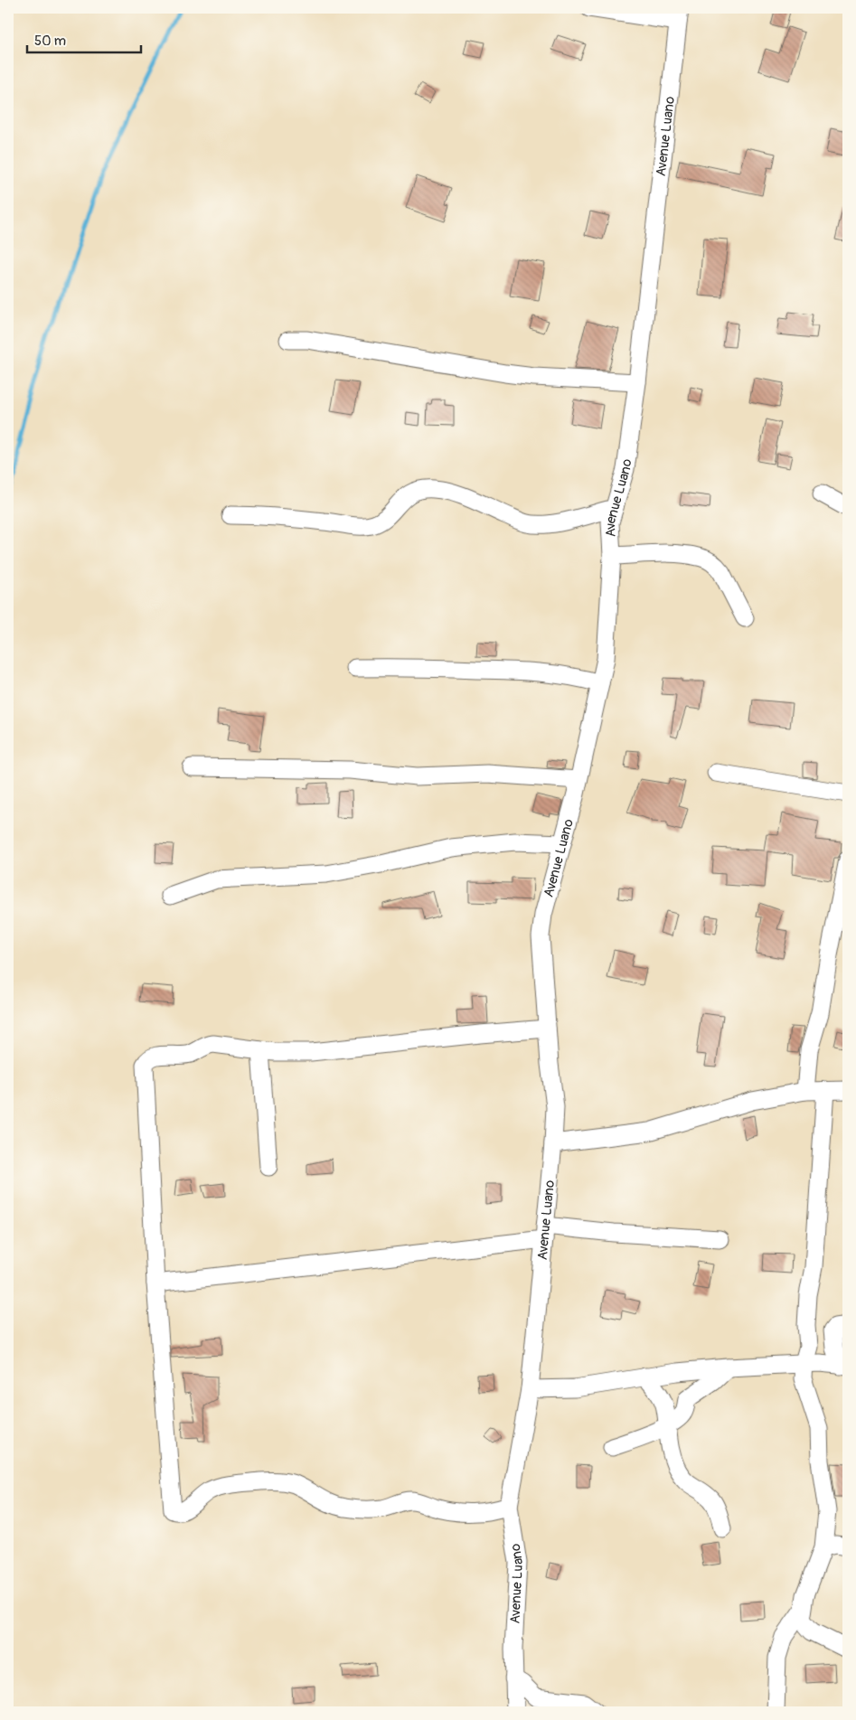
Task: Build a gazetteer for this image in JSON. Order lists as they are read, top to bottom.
{
  "streets": {
    "street": ["Avenue Luano"]
  },
  "scale_bar": "50 m"
}
